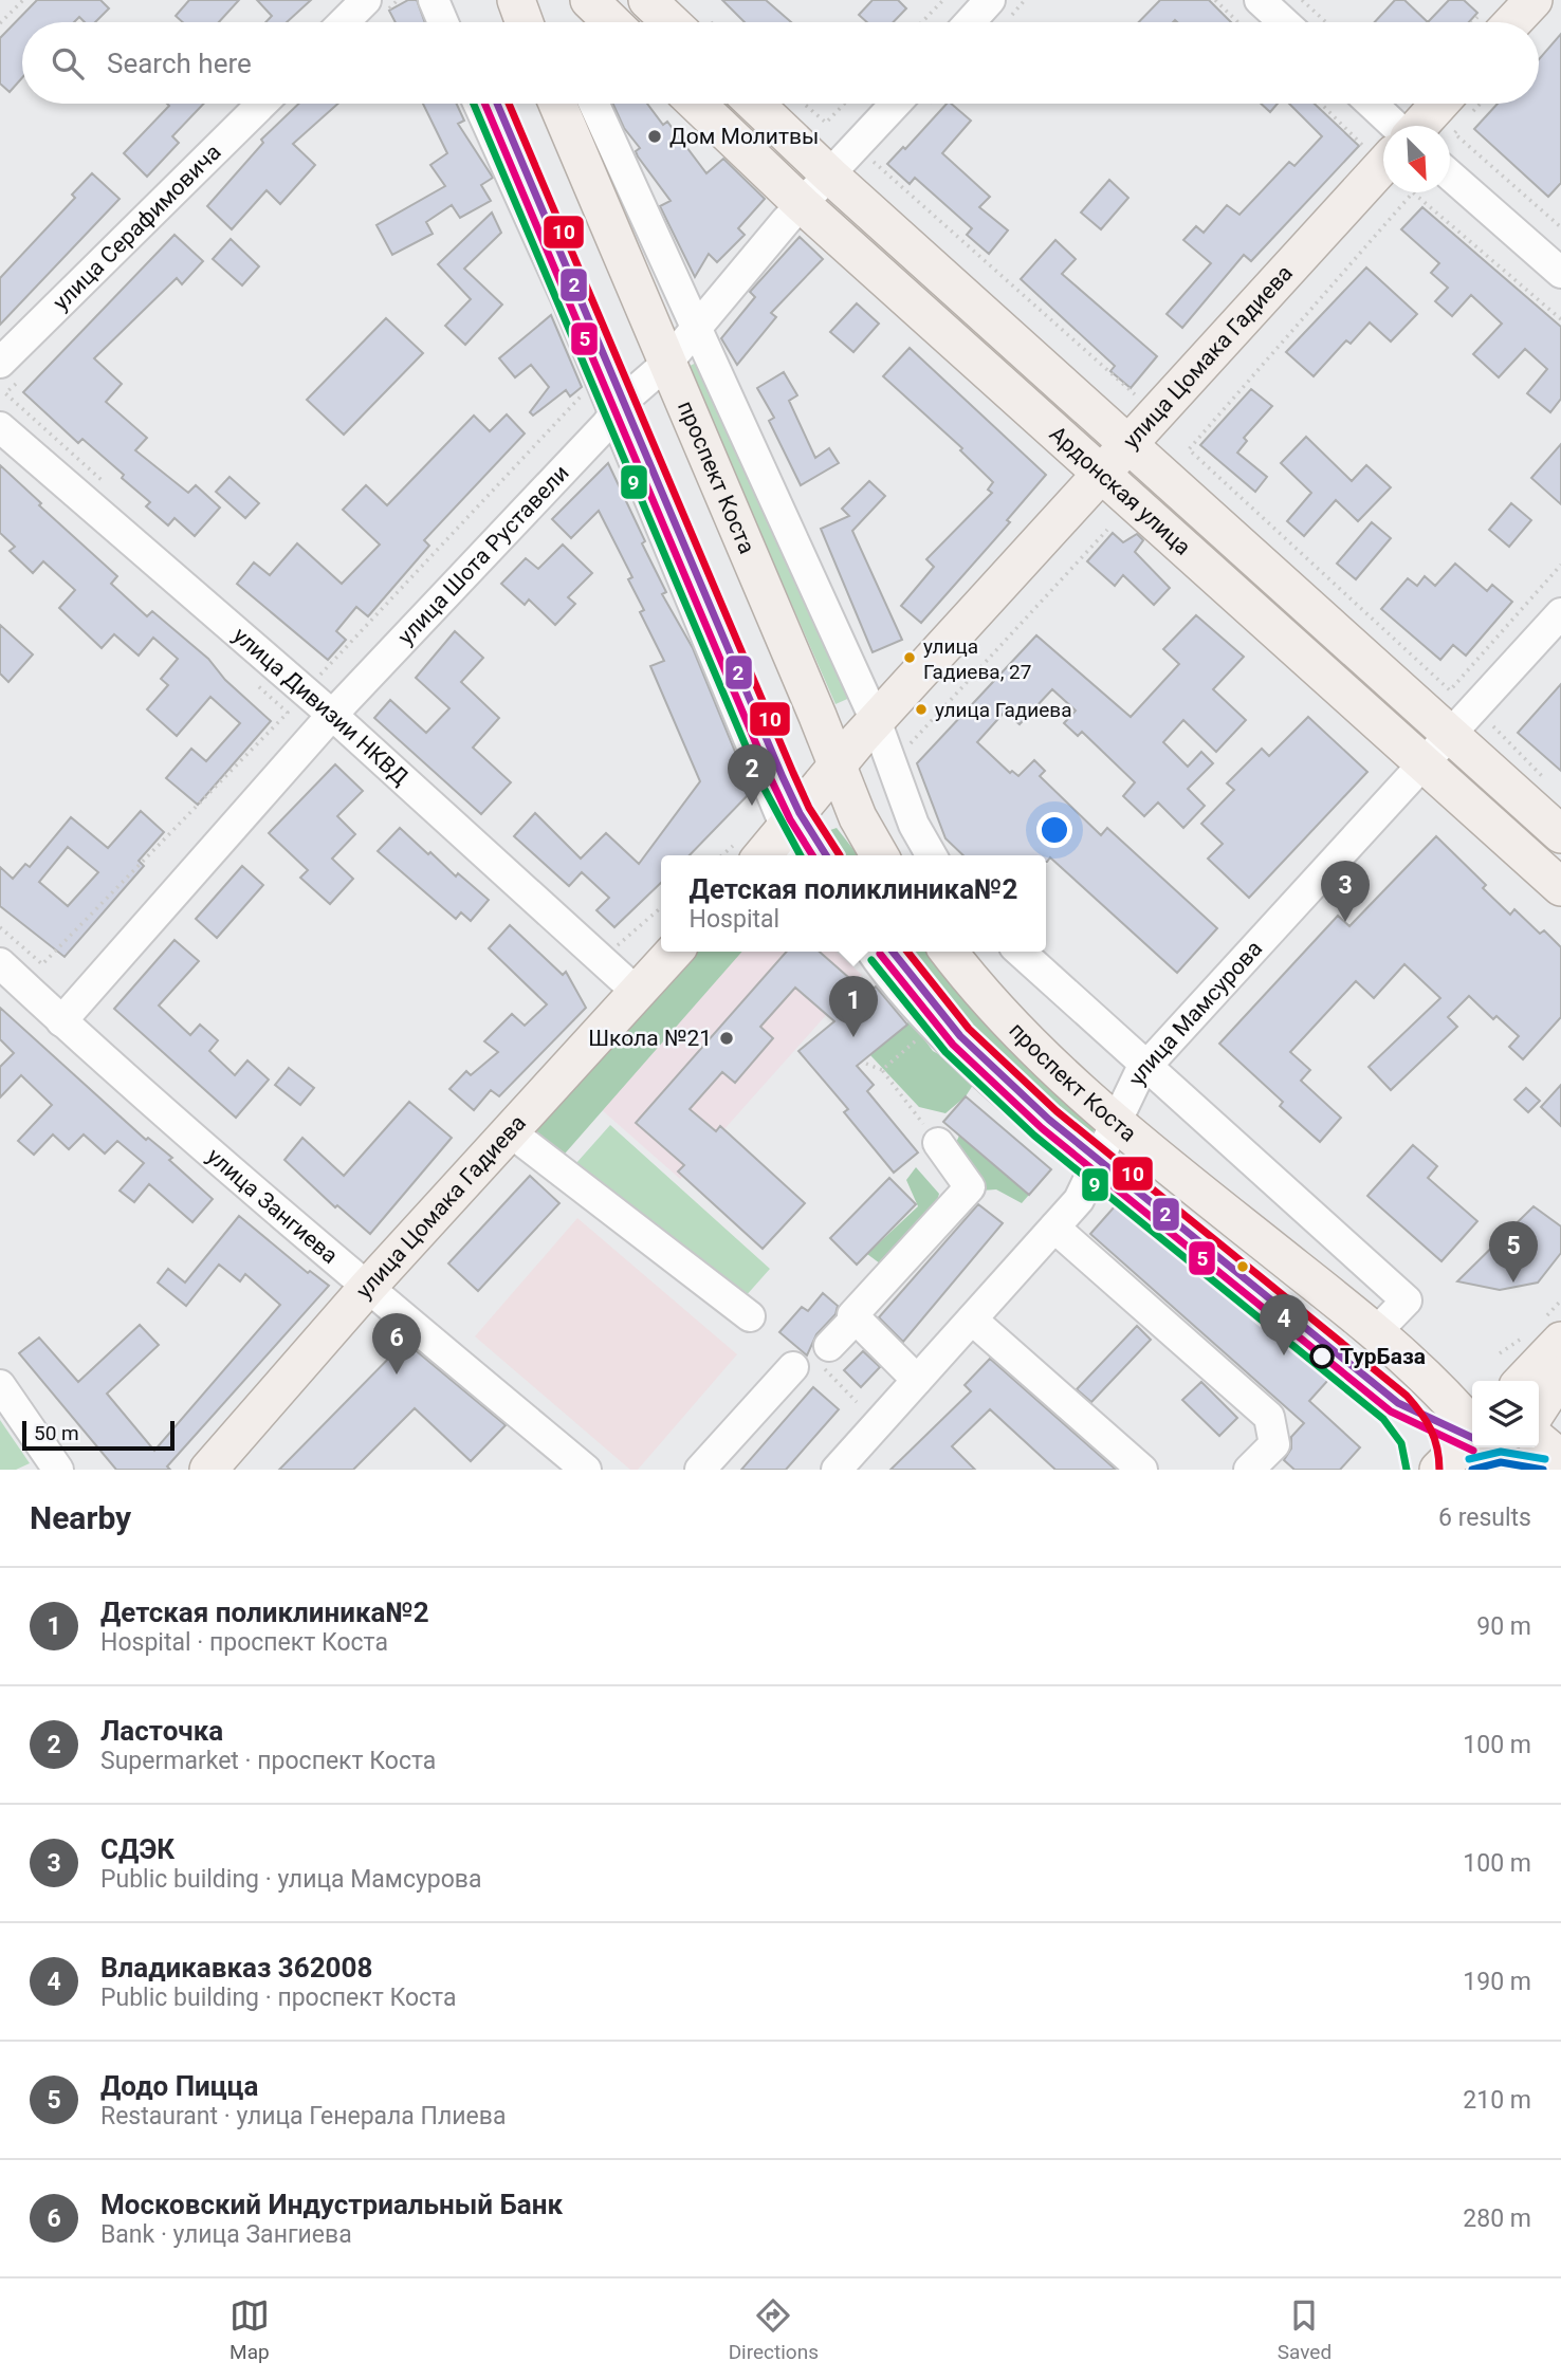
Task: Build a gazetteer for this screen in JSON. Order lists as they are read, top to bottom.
{
  "streets": {
    "main road": ["улица Цомака Гадиева", "проспект Коста", "Ардонская улица"],
    "street": [
      "улица Серафимовича",
      "улица Шота Руставели",
      "улица Дивизии НКВД",
      "улица Мамсурова",
      "улица Зангиева"
    ]
  },
  "crossings": [
    ["улица Цомака Гадиева", "проспект Коста"],
    ["улица Цомака Гадиева", "Ардонская улица"],
    ["улица Цомака Гадиева", "улица Дивизии НКВД"],
    ["улица Цомака Гадиева", "улица Зангиева"],
    ["проспект Коста", "улица Шота Руставели"],
    ["проспект Коста", "улица Мамсурова"],
    ["Ардонская улица", "улица Шота Руставели"],
    ["Ардонская улица", "улица Мамсурова"],
    ["улица Шота Руставели", "улица Дивизии НКВД"],
    ["улица Шота Руставели", "улица Зангиева"]
  ],
  "places": [
    "Дом Молитвы",
    "улица Гадиева, 27",
    "улица Гадиева",
    "Школа №21",
    "ТурБаза"
  ],
  "lines": [
    "transit line 2",
    "transit line 5",
    "transit line 10",
    "transit line 9",
    "tram line 6",
    "transit line 1"
  ],
  "scale_bar": "50 m",
  "north": "bottom right",
  "page": {
    "search": "Search here",
    "pins": [
      "2",
      "3",
      "1",
      "5",
      "4",
      "6"
    ],
    "popup": ["Детская поликлиника№2", "Hospital"],
    "scale": "50 m",
    "heading": ["Nearby", "6 results"],
    "list": [
      {
        "mark": "1",
        "name": "Детская поликлиника№2",
        "note": "Hospital · проспект Коста",
        "value": "90 m"
      },
      {
        "mark": "2",
        "name": "Ласточка",
        "note": "Supermarket · проспект Коста",
        "value": "100 m"
      },
      {
        "mark": "3",
        "name": "СДЭК",
        "note": "Public building · улица Мамсурова",
        "value": "100 m"
      },
      {
        "mark": "4",
        "name": "Владикавказ 362008",
        "note": "Public building · проспект Коста",
        "value": "190 m"
      },
      {
        "mark": "5",
        "name": "Додо Пицца",
        "note": "Restaurant · улица Генерала Плиева",
        "value": "210 m"
      },
      {
        "mark": "6",
        "name": "Московский Индустриальный Банк",
        "note": "Bank · улица Зангиева",
        "value": "280 m"
      }
    ],
    "nav": ["Map", "Directions", "Saved"]
  }
}
